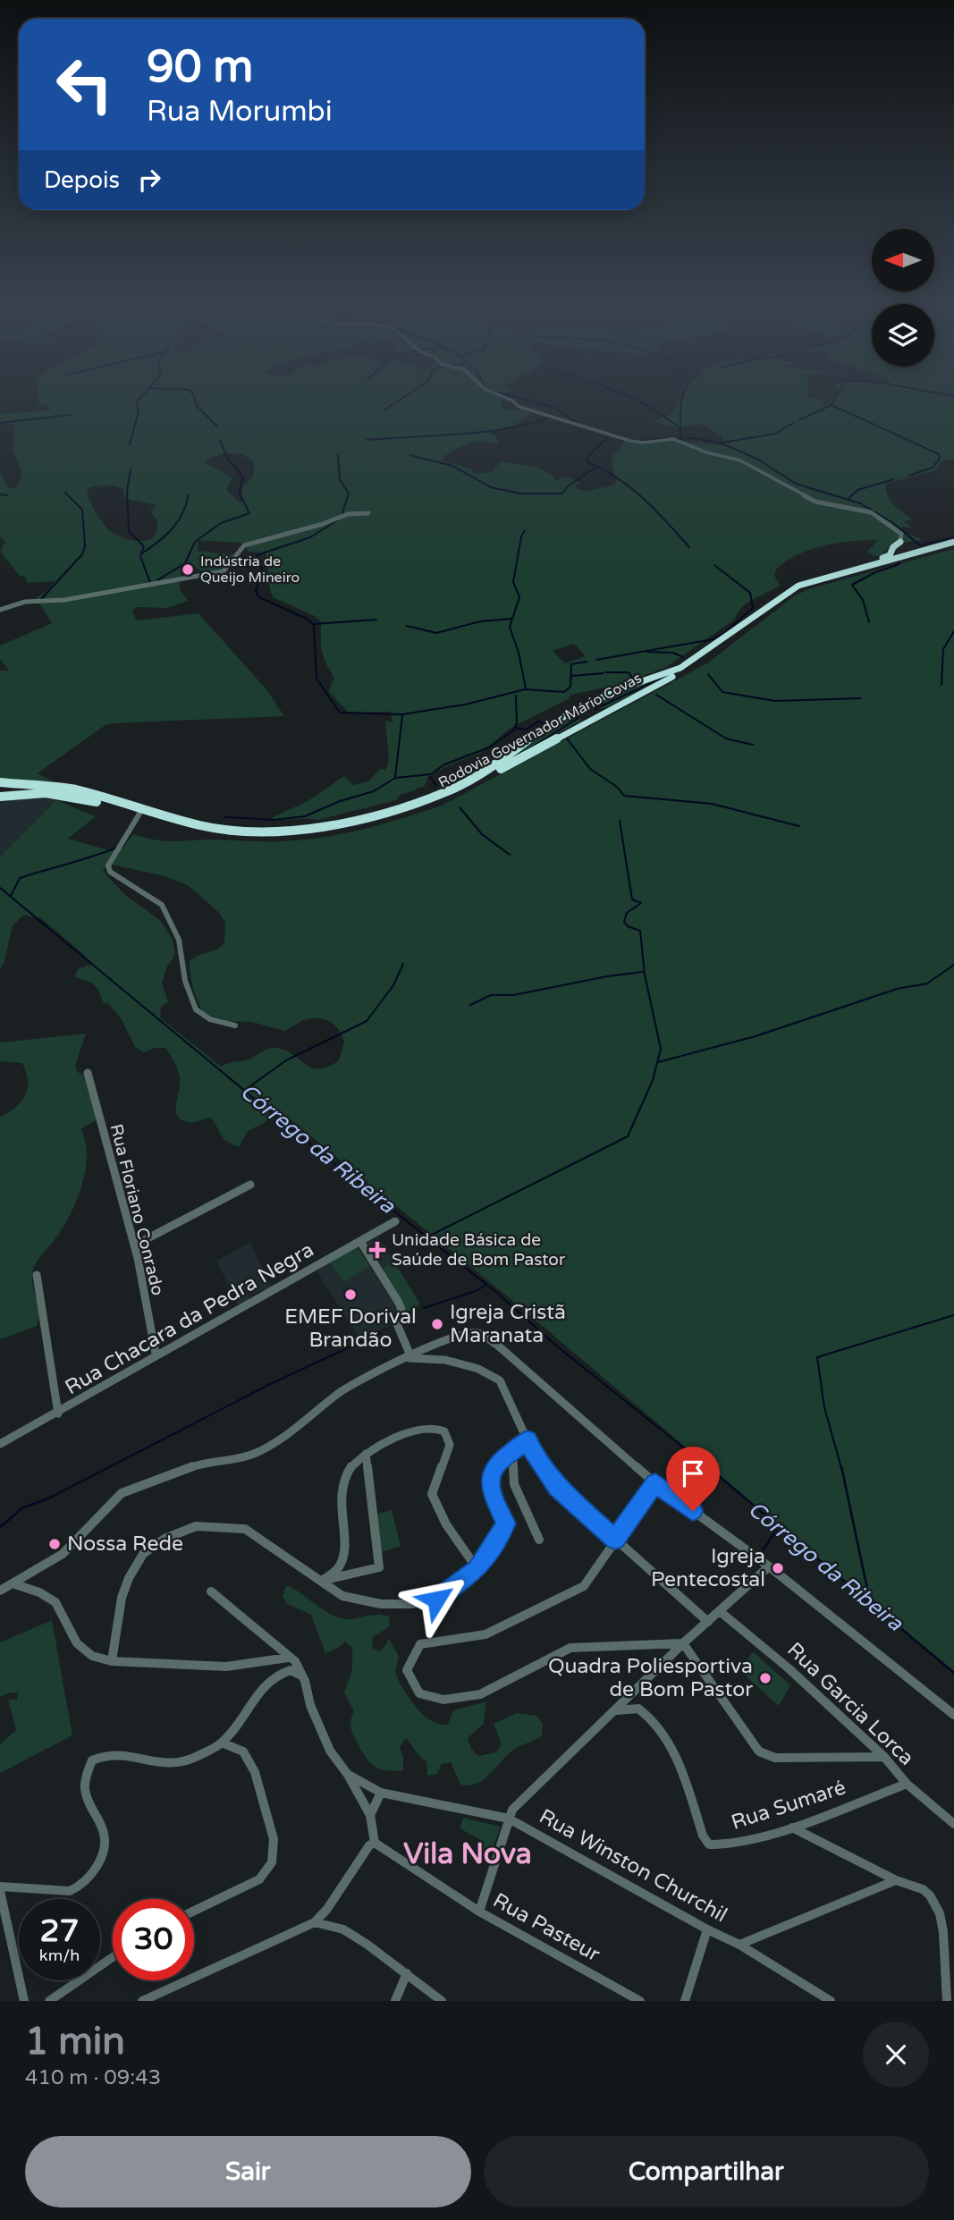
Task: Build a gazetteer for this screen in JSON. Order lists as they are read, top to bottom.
{
  "streets": {
    "highway": ["Rodovia Governador Mário Covas"],
    "street": [
      "Rua Floriano Conrado",
      "Rua Chacara da Pedra Negra",
      "Rua Garcia Lorca",
      "Rua Sumaré",
      "Rua Winston Churchil",
      "Rua Pasteur"
    ]
  },
  "crossings": [
    ["Rua Floriano Conrado", "Rua Chacara da Pedra Negra"],
    ["Rua Garcia Lorca", "Rua Sumaré"]
  ],
  "districts": ["Vila Nova"],
  "water": ["Córrego da Ribeira"],
  "places": {
    "other": [
      "Indústria de Queijo Mineiro",
      "EMEF Dorival Brandão",
      "Igreja Cristã Maranata",
      "Nossa Rede",
      "Igreja Pentecostal",
      "Quadra Poliesportiva de Bom Pastor"
    ],
    "health": ["Unidade Básica de Saúde de Bom Pastor"]
  },
  "north": "left",
  "page": {
    "turn": ["90 m", "Rua Morumbi"],
    "then": "Depois",
    "speed": "27 km/h",
    "limit": "30",
    "heading": ["1 min", "410 m · 09:43"],
    "buttons": ["Sair", "Compartilhar"]
  }
}
